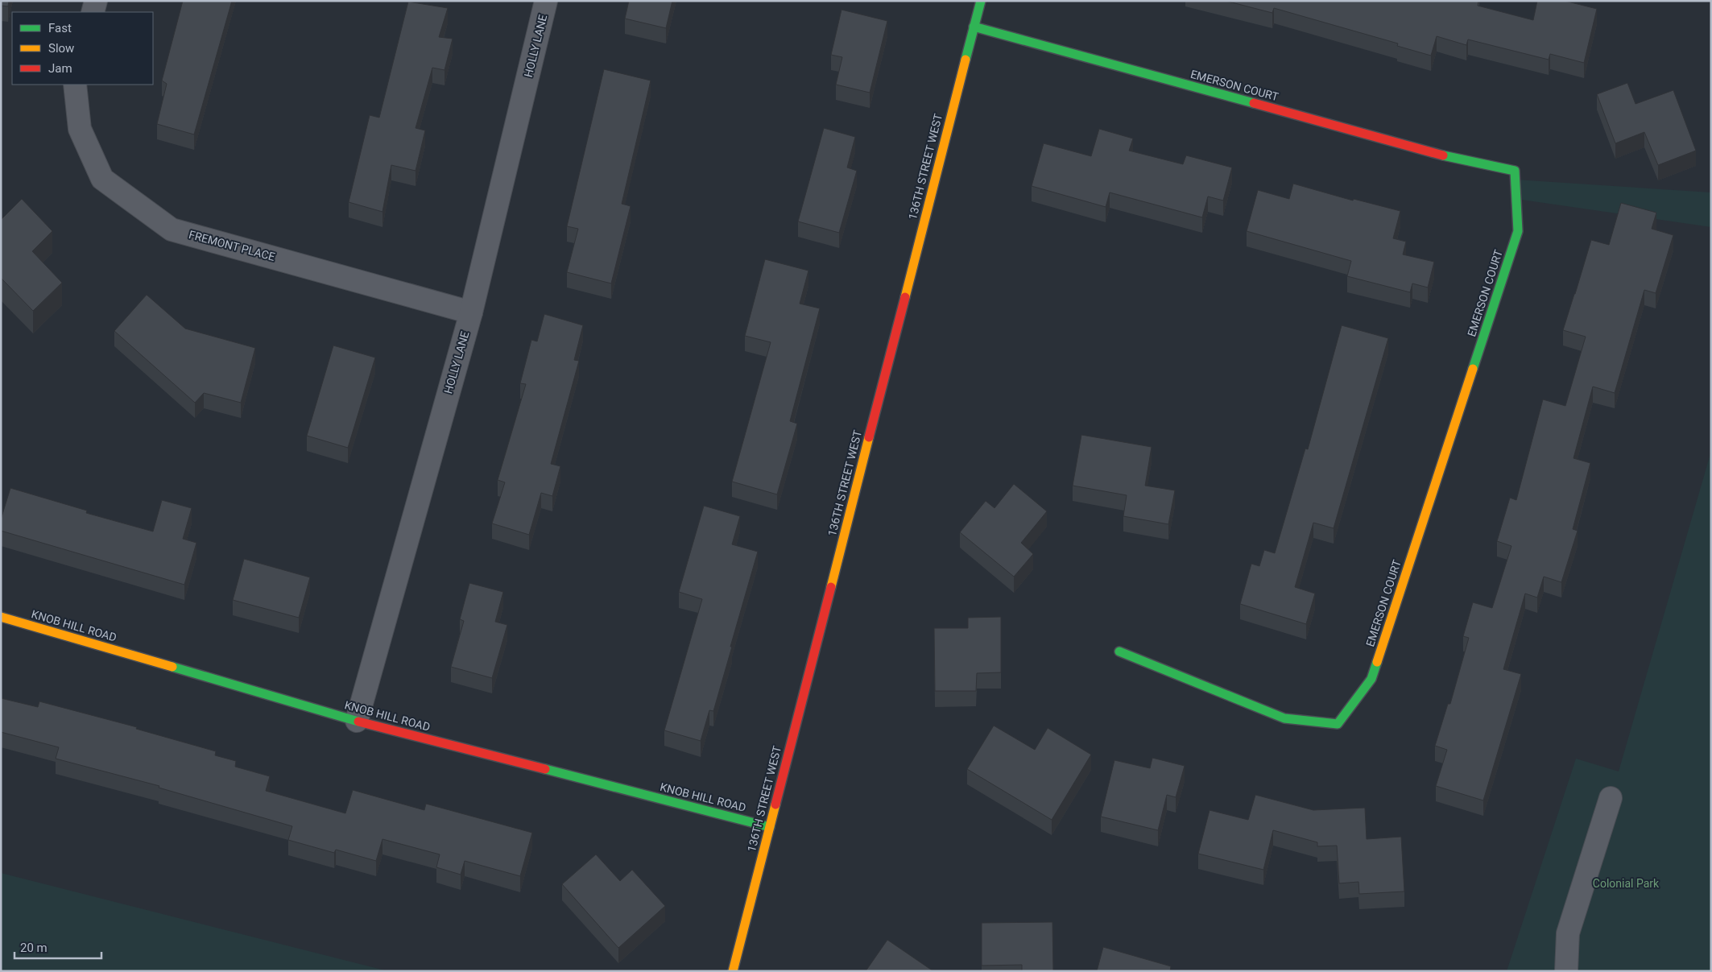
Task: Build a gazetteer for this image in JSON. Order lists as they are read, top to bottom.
{
  "streets": {
    "street": [
      "HOLLY LANE",
      "EMERSON COURT",
      "136TH STREET WEST",
      "FREMONT PLACE",
      "KNOB HILL ROAD"
    ]
  },
  "crossings": [
    ["HOLLY LANE", "FREMONT PLACE"],
    ["HOLLY LANE", "KNOB HILL ROAD"],
    ["EMERSON COURT", "136TH STREET WEST"],
    ["136TH STREET WEST", "KNOB HILL ROAD"]
  ],
  "parks": ["Colonial Park"],
  "legend": ["Fast", "Slow", "Jam"],
  "scale_bar": "20 m"
}
